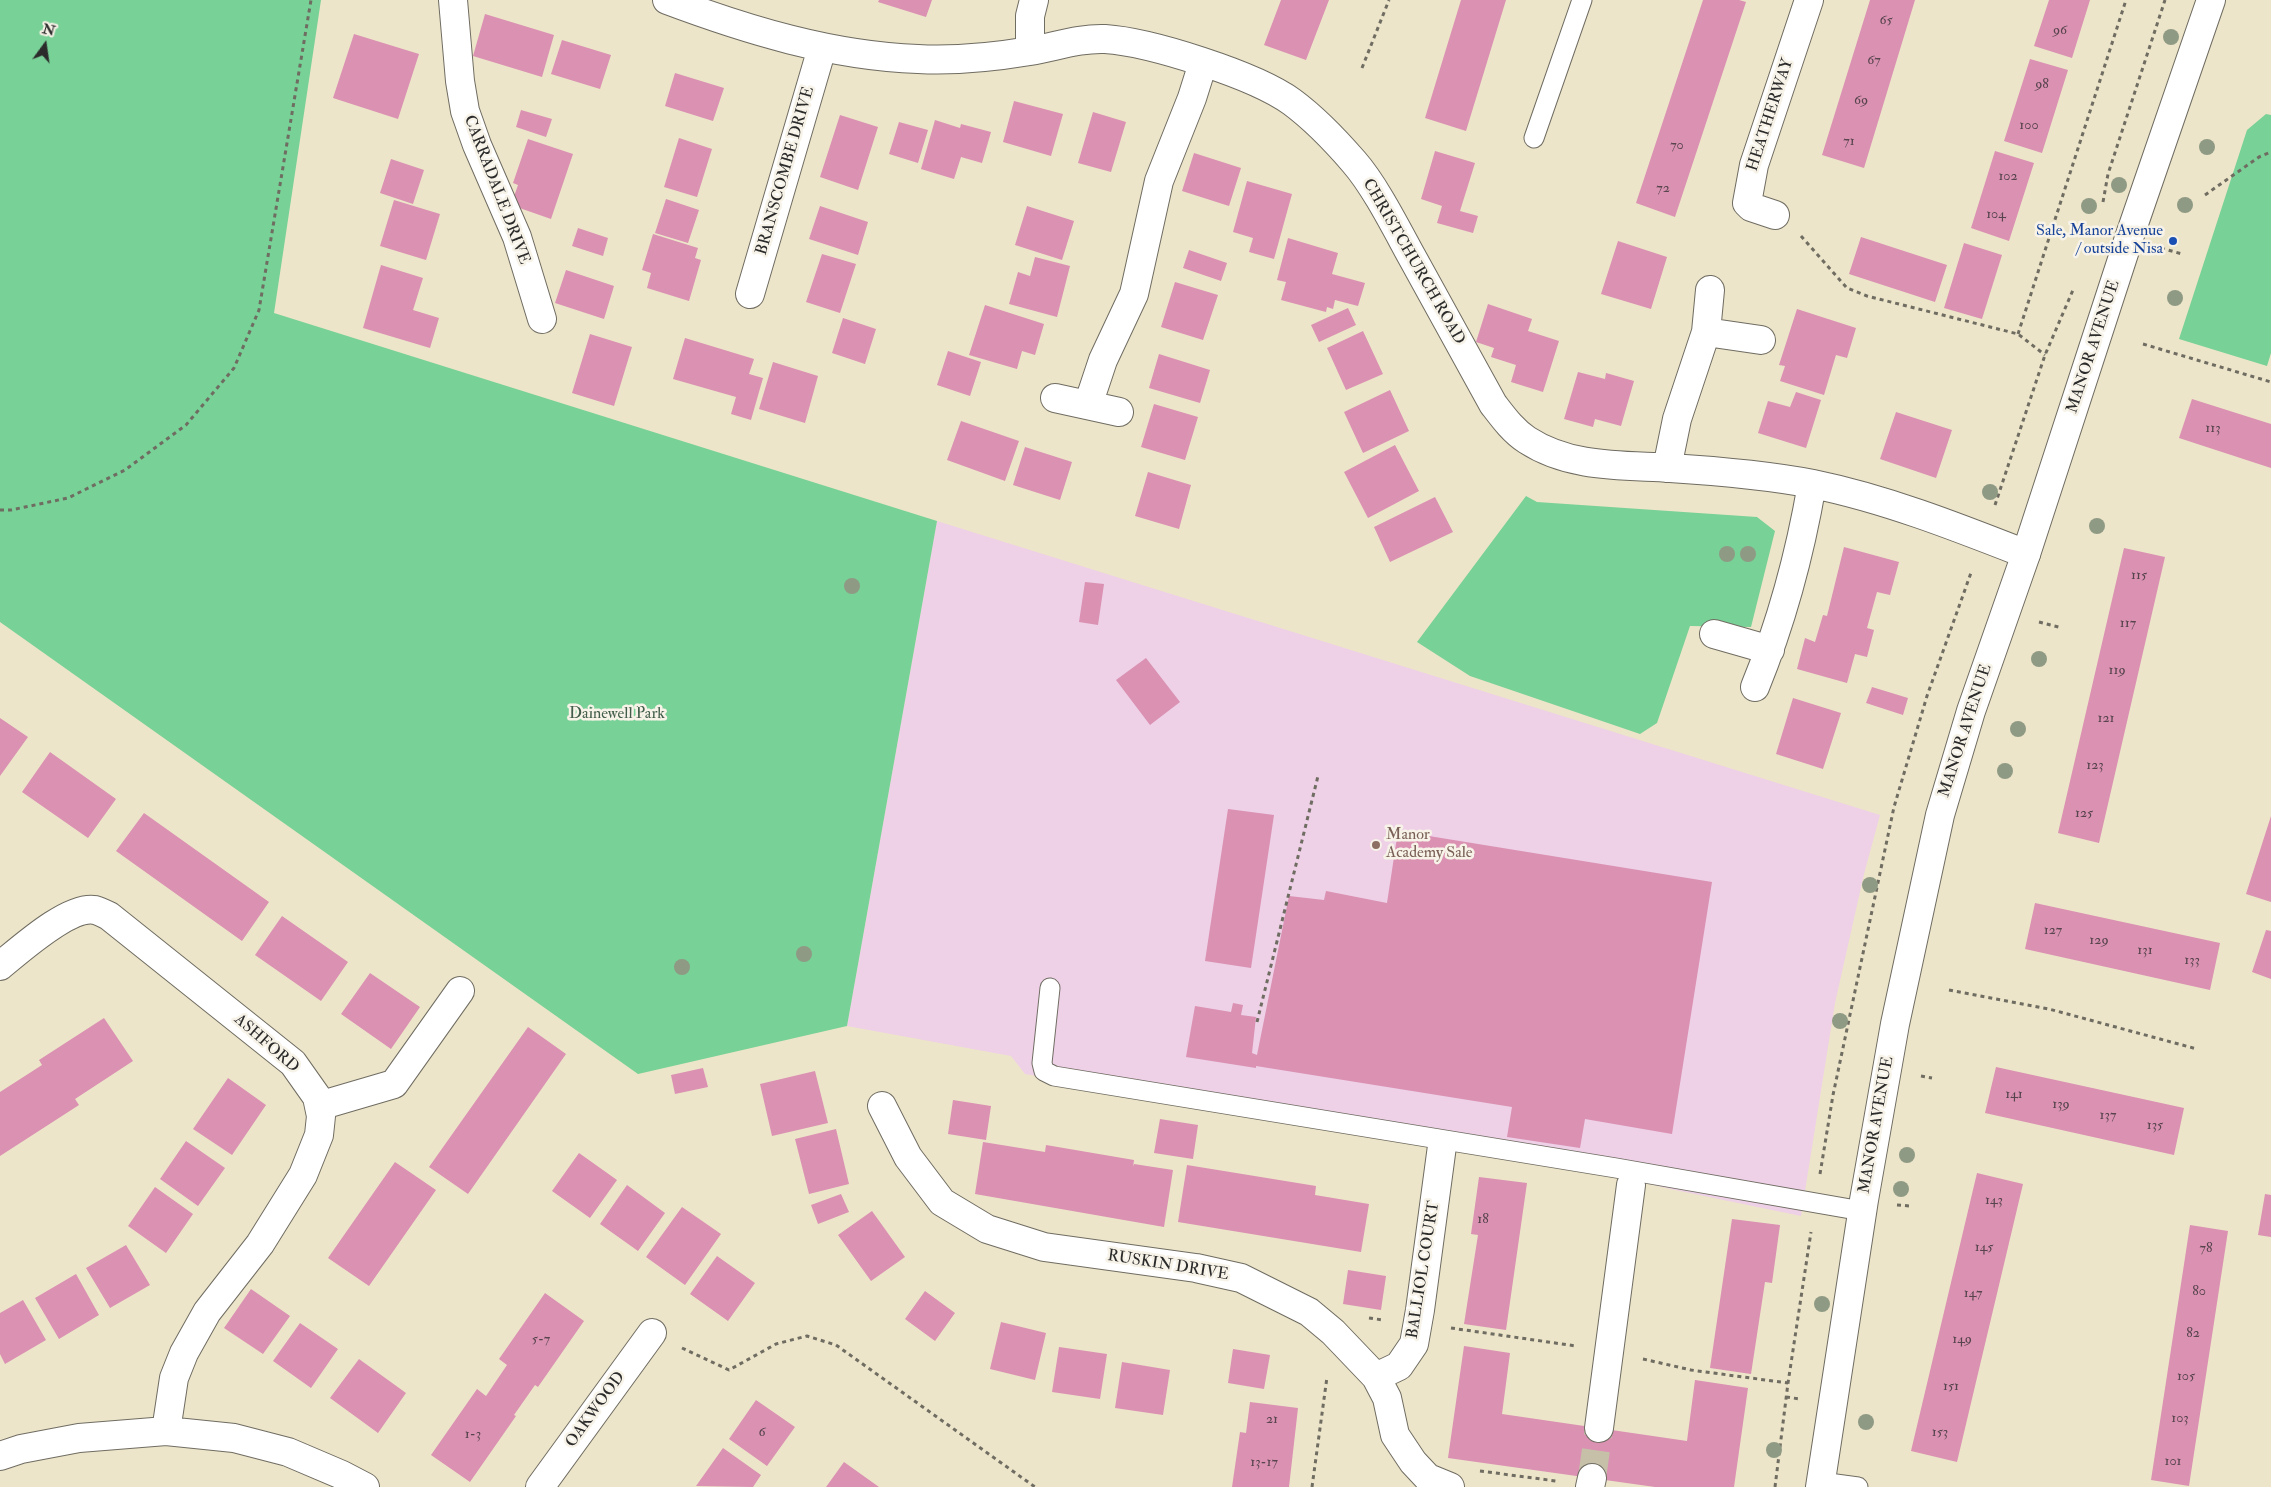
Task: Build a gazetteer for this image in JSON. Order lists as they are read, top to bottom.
{
  "streets": {
    "street": [
      "HEATHERWAY",
      "BRANSCOMBE DRIVE",
      "CARRADALE DRIVE",
      "CHRISTCHURCH ROAD",
      "MANOR AVENUE",
      "ASHFORD",
      "RUSKIN DRIVE",
      "BALLIOL COURT",
      "OAKWOOD"
    ]
  },
  "crossings": [
    ["BRANSCOMBE DRIVE", "CHRISTCHURCH ROAD"],
    ["CHRISTCHURCH ROAD", "MANOR AVENUE"],
    ["RUSKIN DRIVE", "BALLIOL COURT"]
  ],
  "parks": ["Dainewell Park"],
  "places": ["Sale, Manor Avenue / outside Nisa", "Manor Academy Sale"],
  "house_numbers": [
    "65",
    "96",
    "67",
    "98",
    "69",
    "100",
    "71",
    "70",
    "102",
    "72",
    "104",
    "113",
    "115",
    "117",
    "119",
    "121",
    "123",
    "125",
    "127",
    "129",
    "131",
    "133",
    "141",
    "139",
    "137",
    "135",
    "143",
    "18",
    "145",
    "78",
    "80",
    "147",
    "82",
    "5-7",
    "149",
    "105",
    "151",
    "103",
    "21",
    "6",
    "153",
    "1-3",
    "101",
    "13-17"
  ],
  "north": "top"
}
